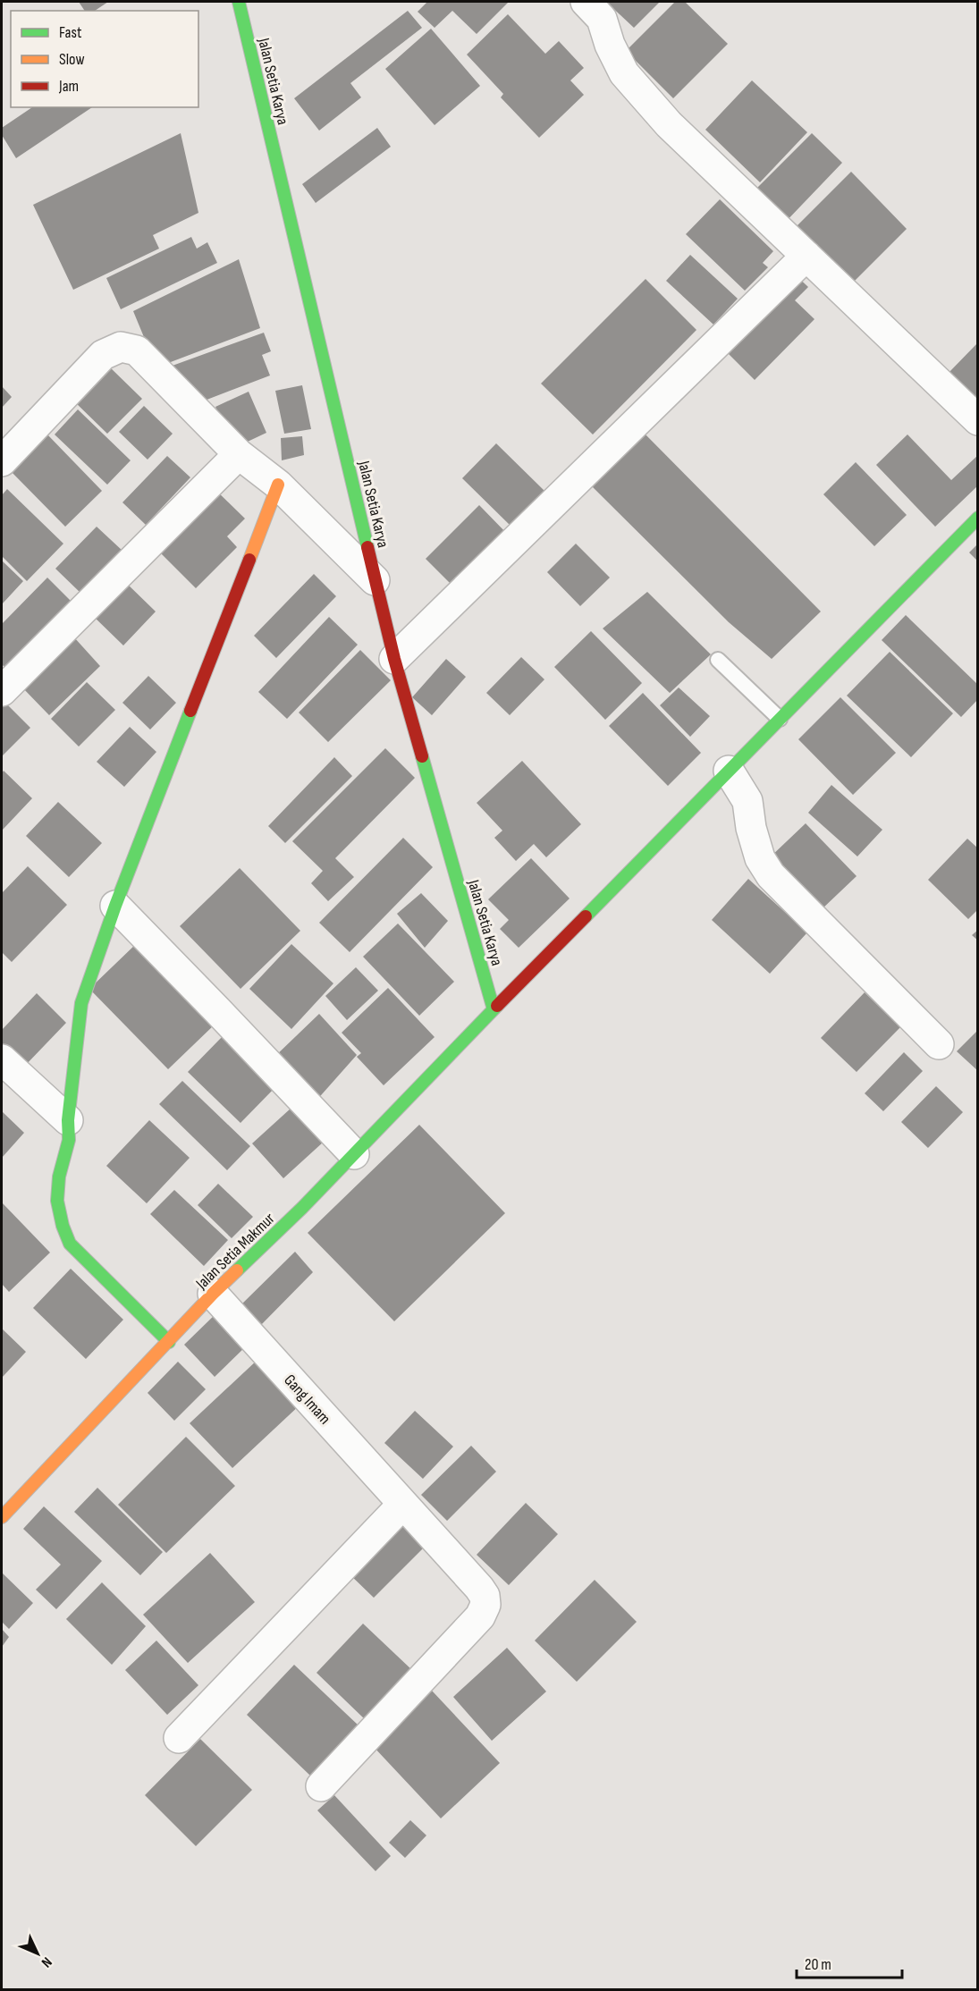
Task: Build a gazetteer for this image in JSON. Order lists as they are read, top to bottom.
{
  "streets": {
    "main road": ["Jalan Setia Karya", "Jalan Setia Makmur"],
    "street": ["Gang Imam"]
  },
  "crossings": [
    ["Jalan Setia Karya", "Jalan Setia Makmur"],
    ["Jalan Setia Makmur", "Gang Imam"]
  ],
  "legend": ["Fast", "Slow", "Jam"],
  "scale_bar": "20 m",
  "north": "bottom right"
}
